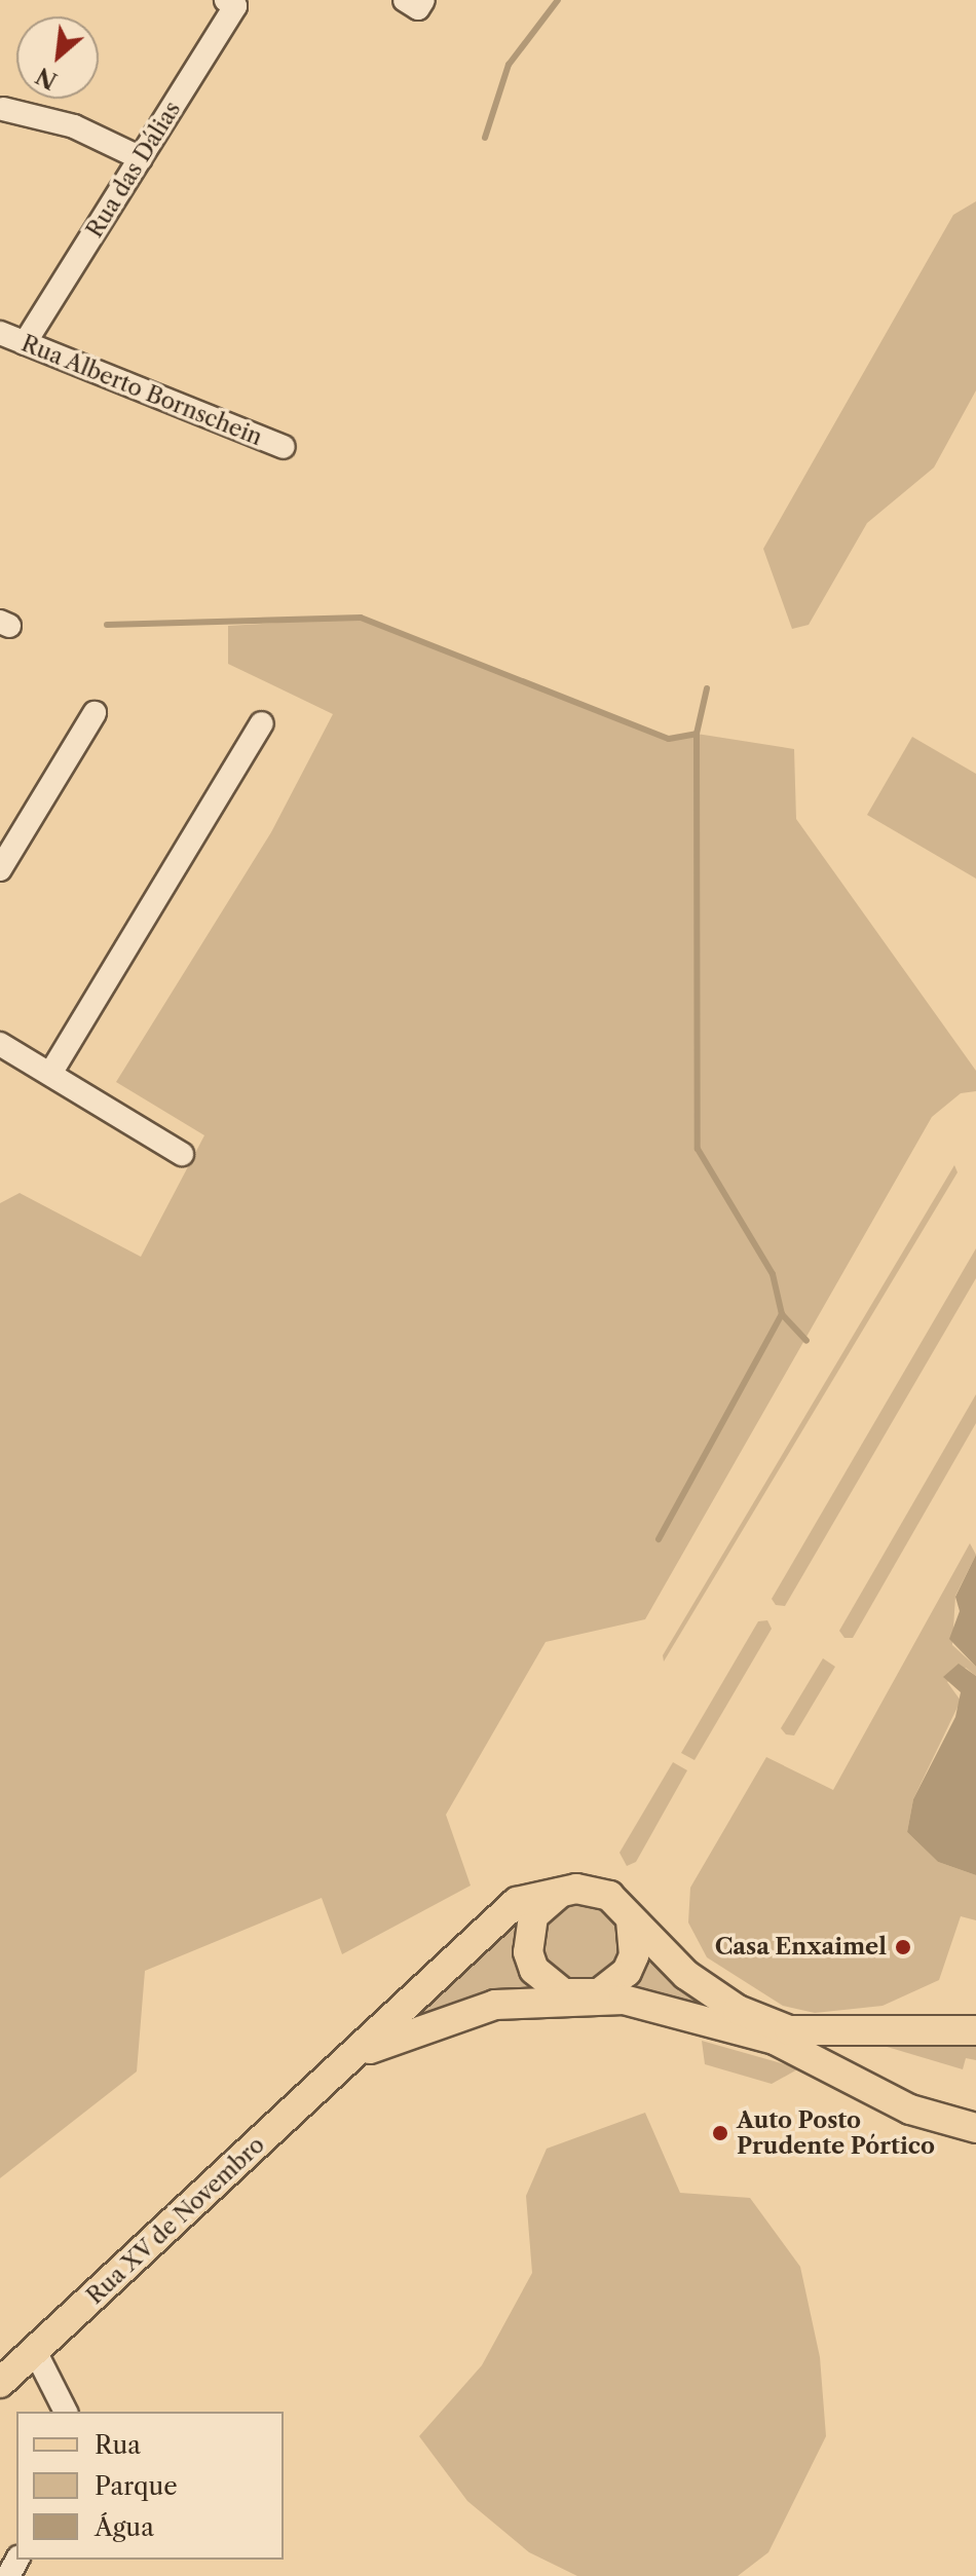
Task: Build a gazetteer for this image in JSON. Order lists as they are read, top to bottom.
{
  "streets": {
    "main road": ["Rua XV de Novembro"],
    "street": ["Rua das Dálias", "Rua Alberto Bornschein"]
  },
  "crossings": [
    ["Rua das Dálias", "Rua Alberto Bornschein"]
  ],
  "places": ["Casa Enxaimel", "Auto Posto Prudente Pórtico"],
  "legend": ["Rua", "Parque", "Água"],
  "north": "bottom left"
}
